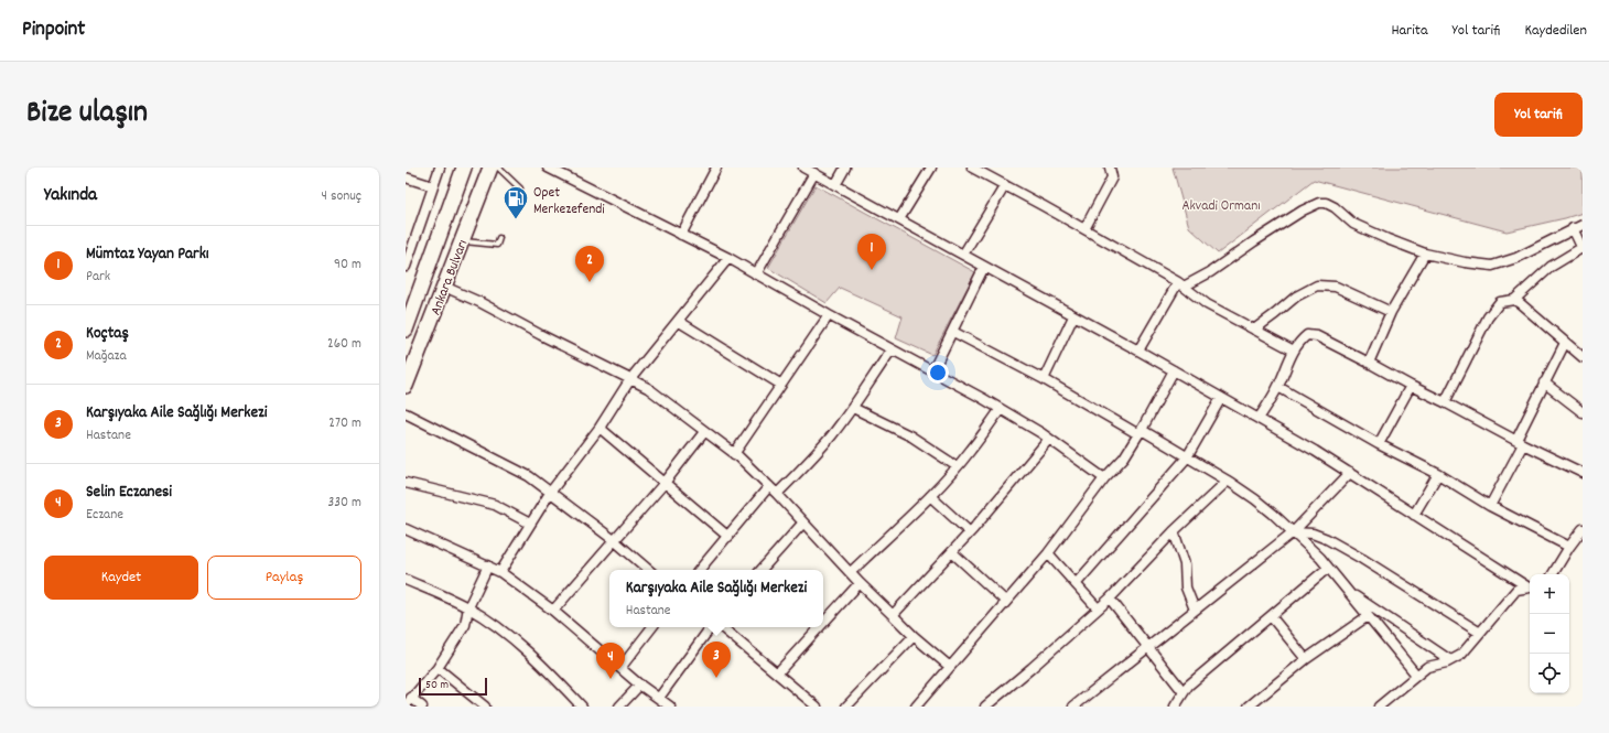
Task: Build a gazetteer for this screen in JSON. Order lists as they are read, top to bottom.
{
  "streets": {
    "main road": ["Ankara Bulvarı"]
  },
  "parks": ["Akvadi Ormanı"],
  "places": {
    "fuel station": ["Opet Merkezefendi"]
  },
  "scale_bar": "50 m",
  "page": {
    "header": "Pinpoint",
    "nav": ["Harita", "Yol tarifi", "Kaydedilen"],
    "title": "Bize ulaşın",
    "buttons": [
      "Yol tarifi",
      ["Kaydet", "Paylaş"]
    ],
    "heading": ["Yakında", "4 sonuç"],
    "list": [
      {
        "mark": "1",
        "name": "Mümtaz Yayan Parkı",
        "note": "Park",
        "value": "90 m"
      },
      {
        "mark": "2",
        "name": "Koçtaş",
        "note": "Mağaza",
        "value": "260 m"
      },
      {
        "mark": "3",
        "name": "Karşıyaka Aile Sağlığı Merkezi",
        "note": "Hastane",
        "value": "270 m"
      },
      {
        "mark": "4",
        "name": "Selin Eczanesi",
        "note": "Eczane",
        "value": "330 m"
      }
    ],
    "pins": [
      "1",
      "2",
      "3",
      "4"
    ],
    "popup": ["Karşıyaka Aile Sağlığı Merkezi", "Hastane"],
    "map_buttons": ["+", "−"],
    "scale": "50 m"
  }
}
